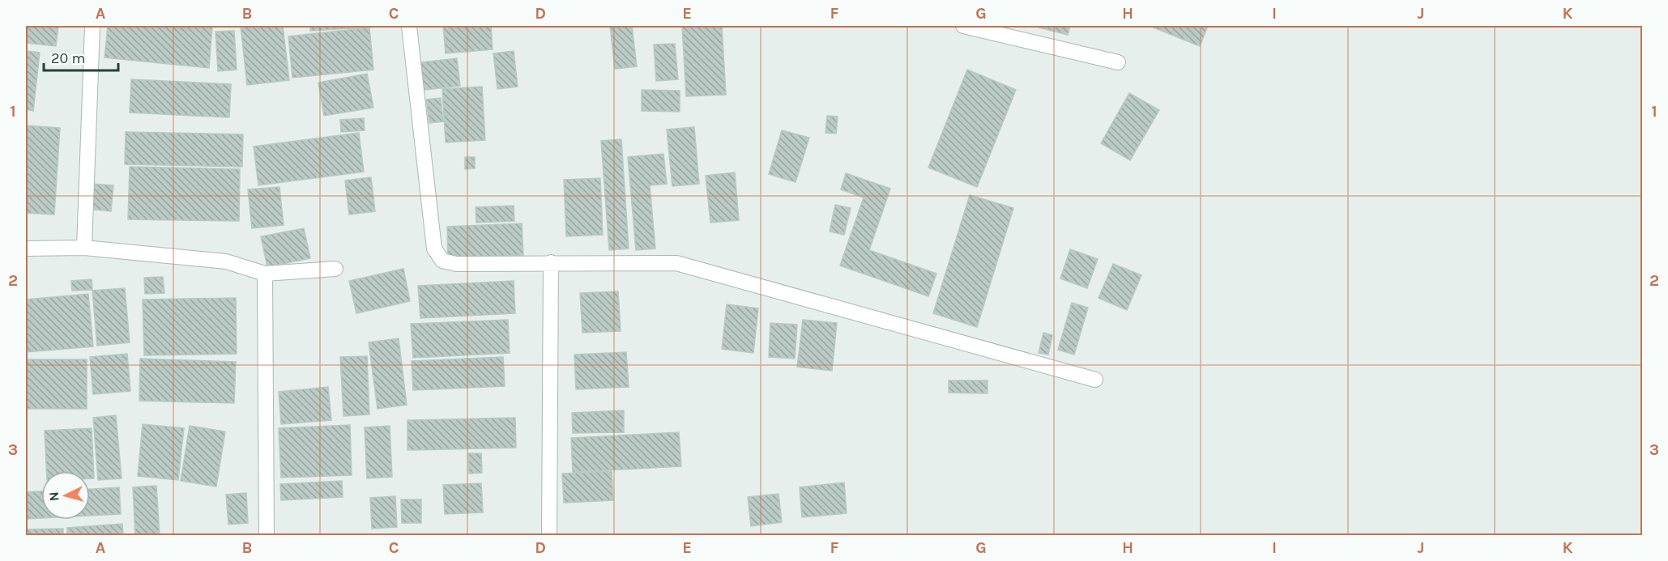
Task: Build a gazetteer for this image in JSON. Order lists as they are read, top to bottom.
{
  "scale_bar": "20 m",
  "north": "left",
  "grid": {
    "columns": [
      "A",
      "B",
      "C",
      "D",
      "E",
      "F",
      "G",
      "H",
      "I",
      "J",
      "K"
    ],
    "rows": ["1", "2", "3"]
  }
}
